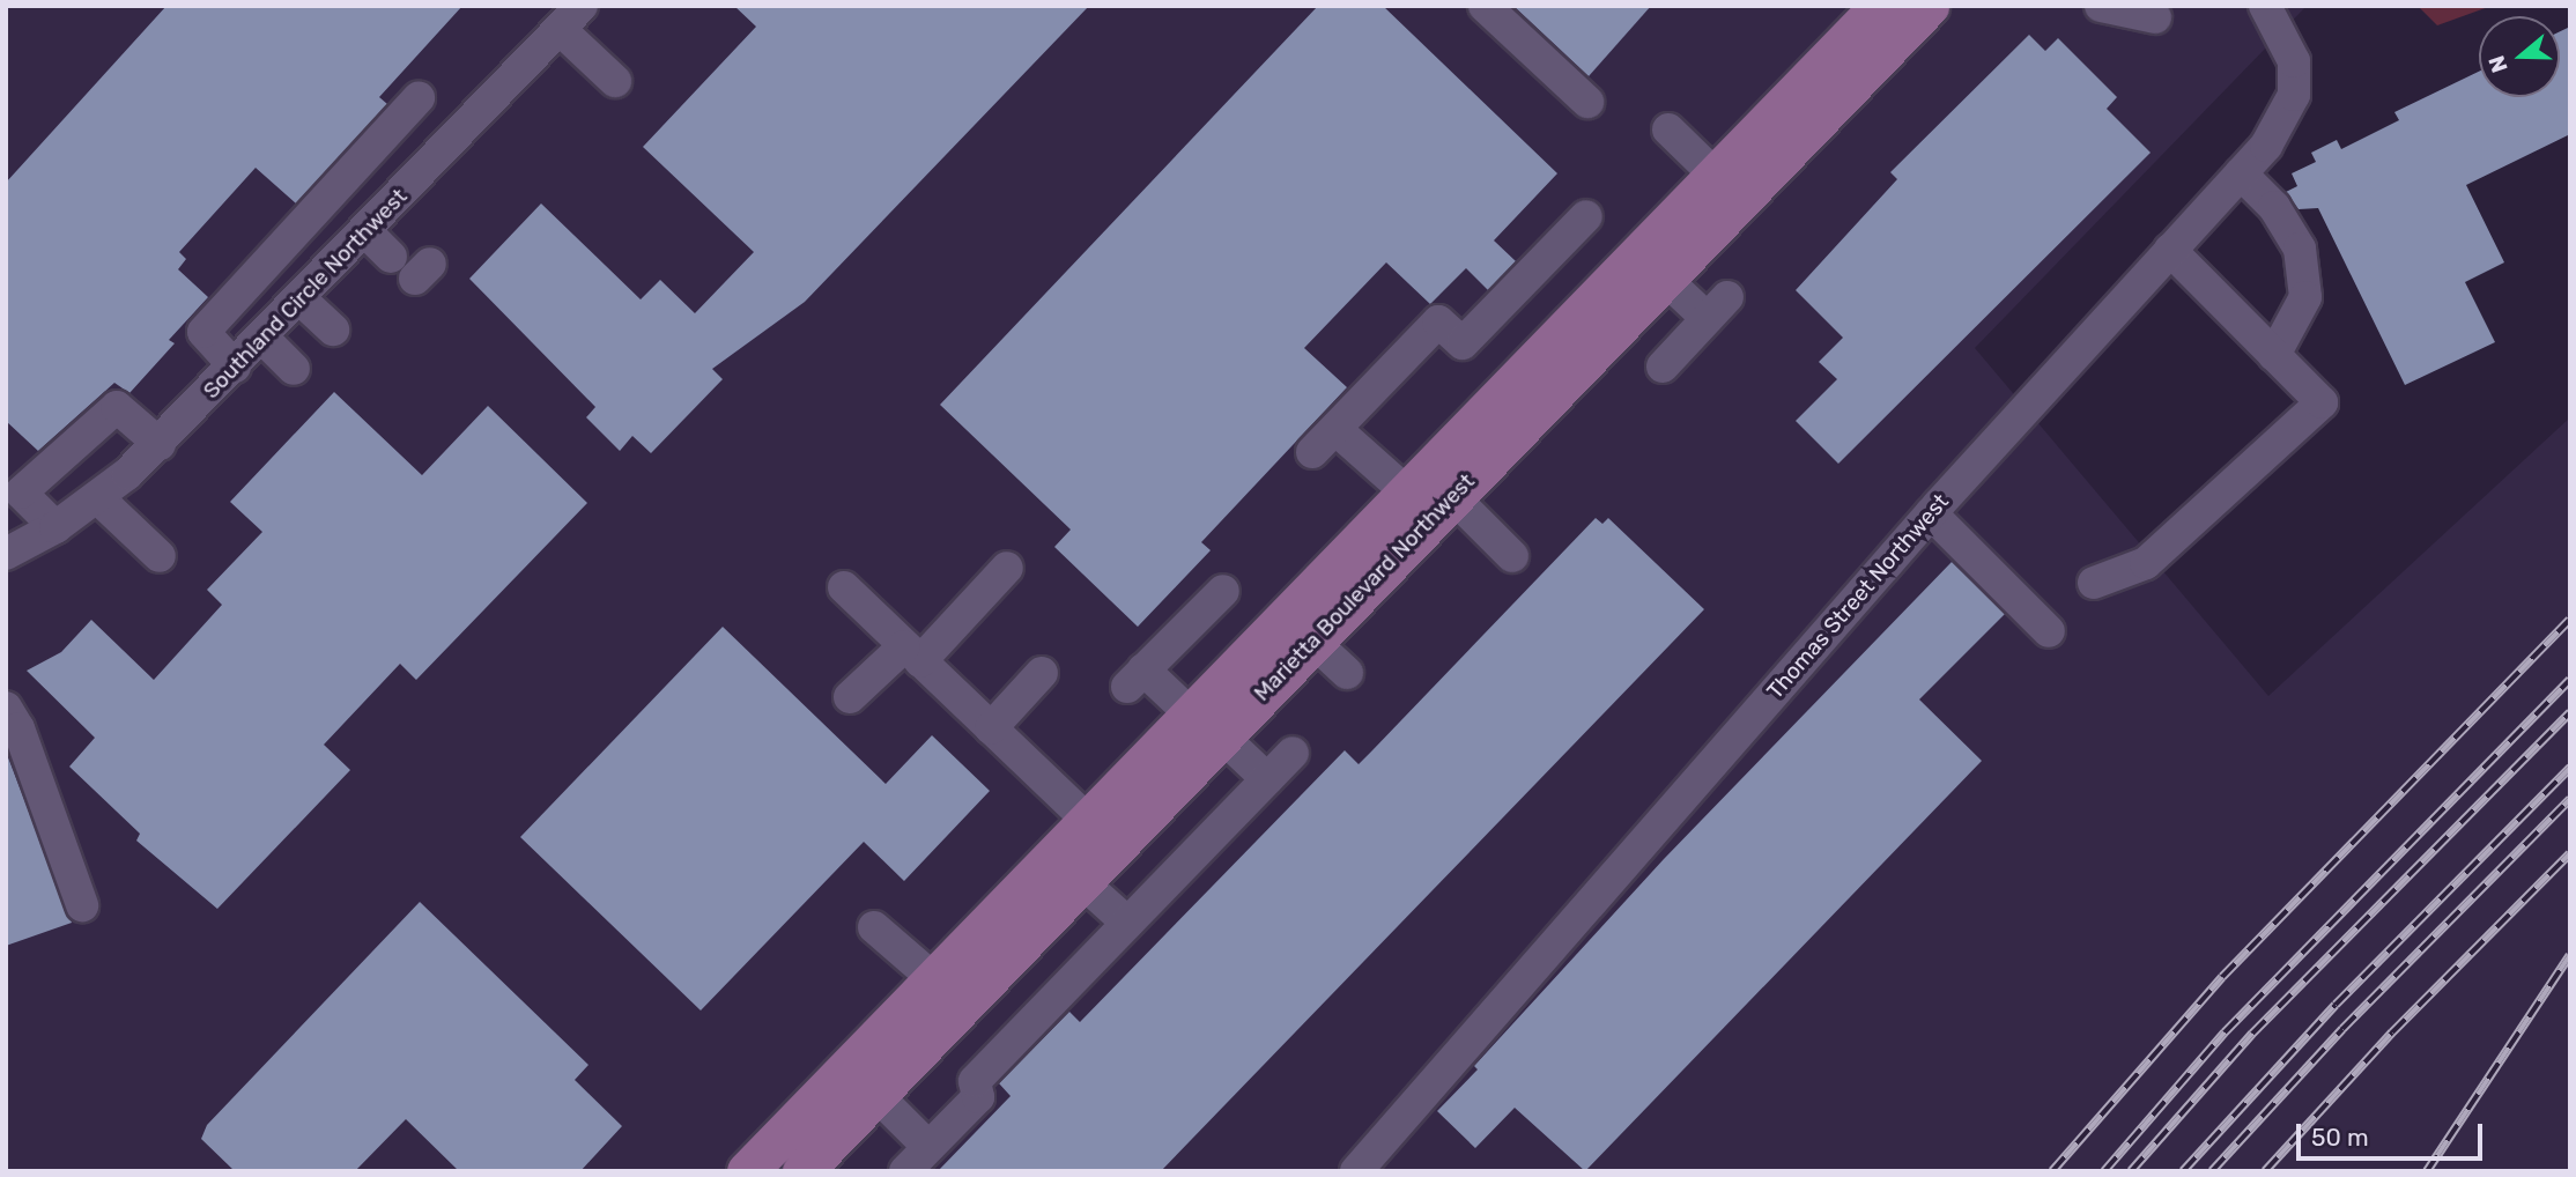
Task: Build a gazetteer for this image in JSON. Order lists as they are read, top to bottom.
{
  "streets": {
    "main road": ["Marietta Boulevard Northwest"],
    "street": ["Southland Circle Northwest", "Thomas Street Northwest"]
  },
  "scale_bar": "50 m",
  "north": "left"
}
